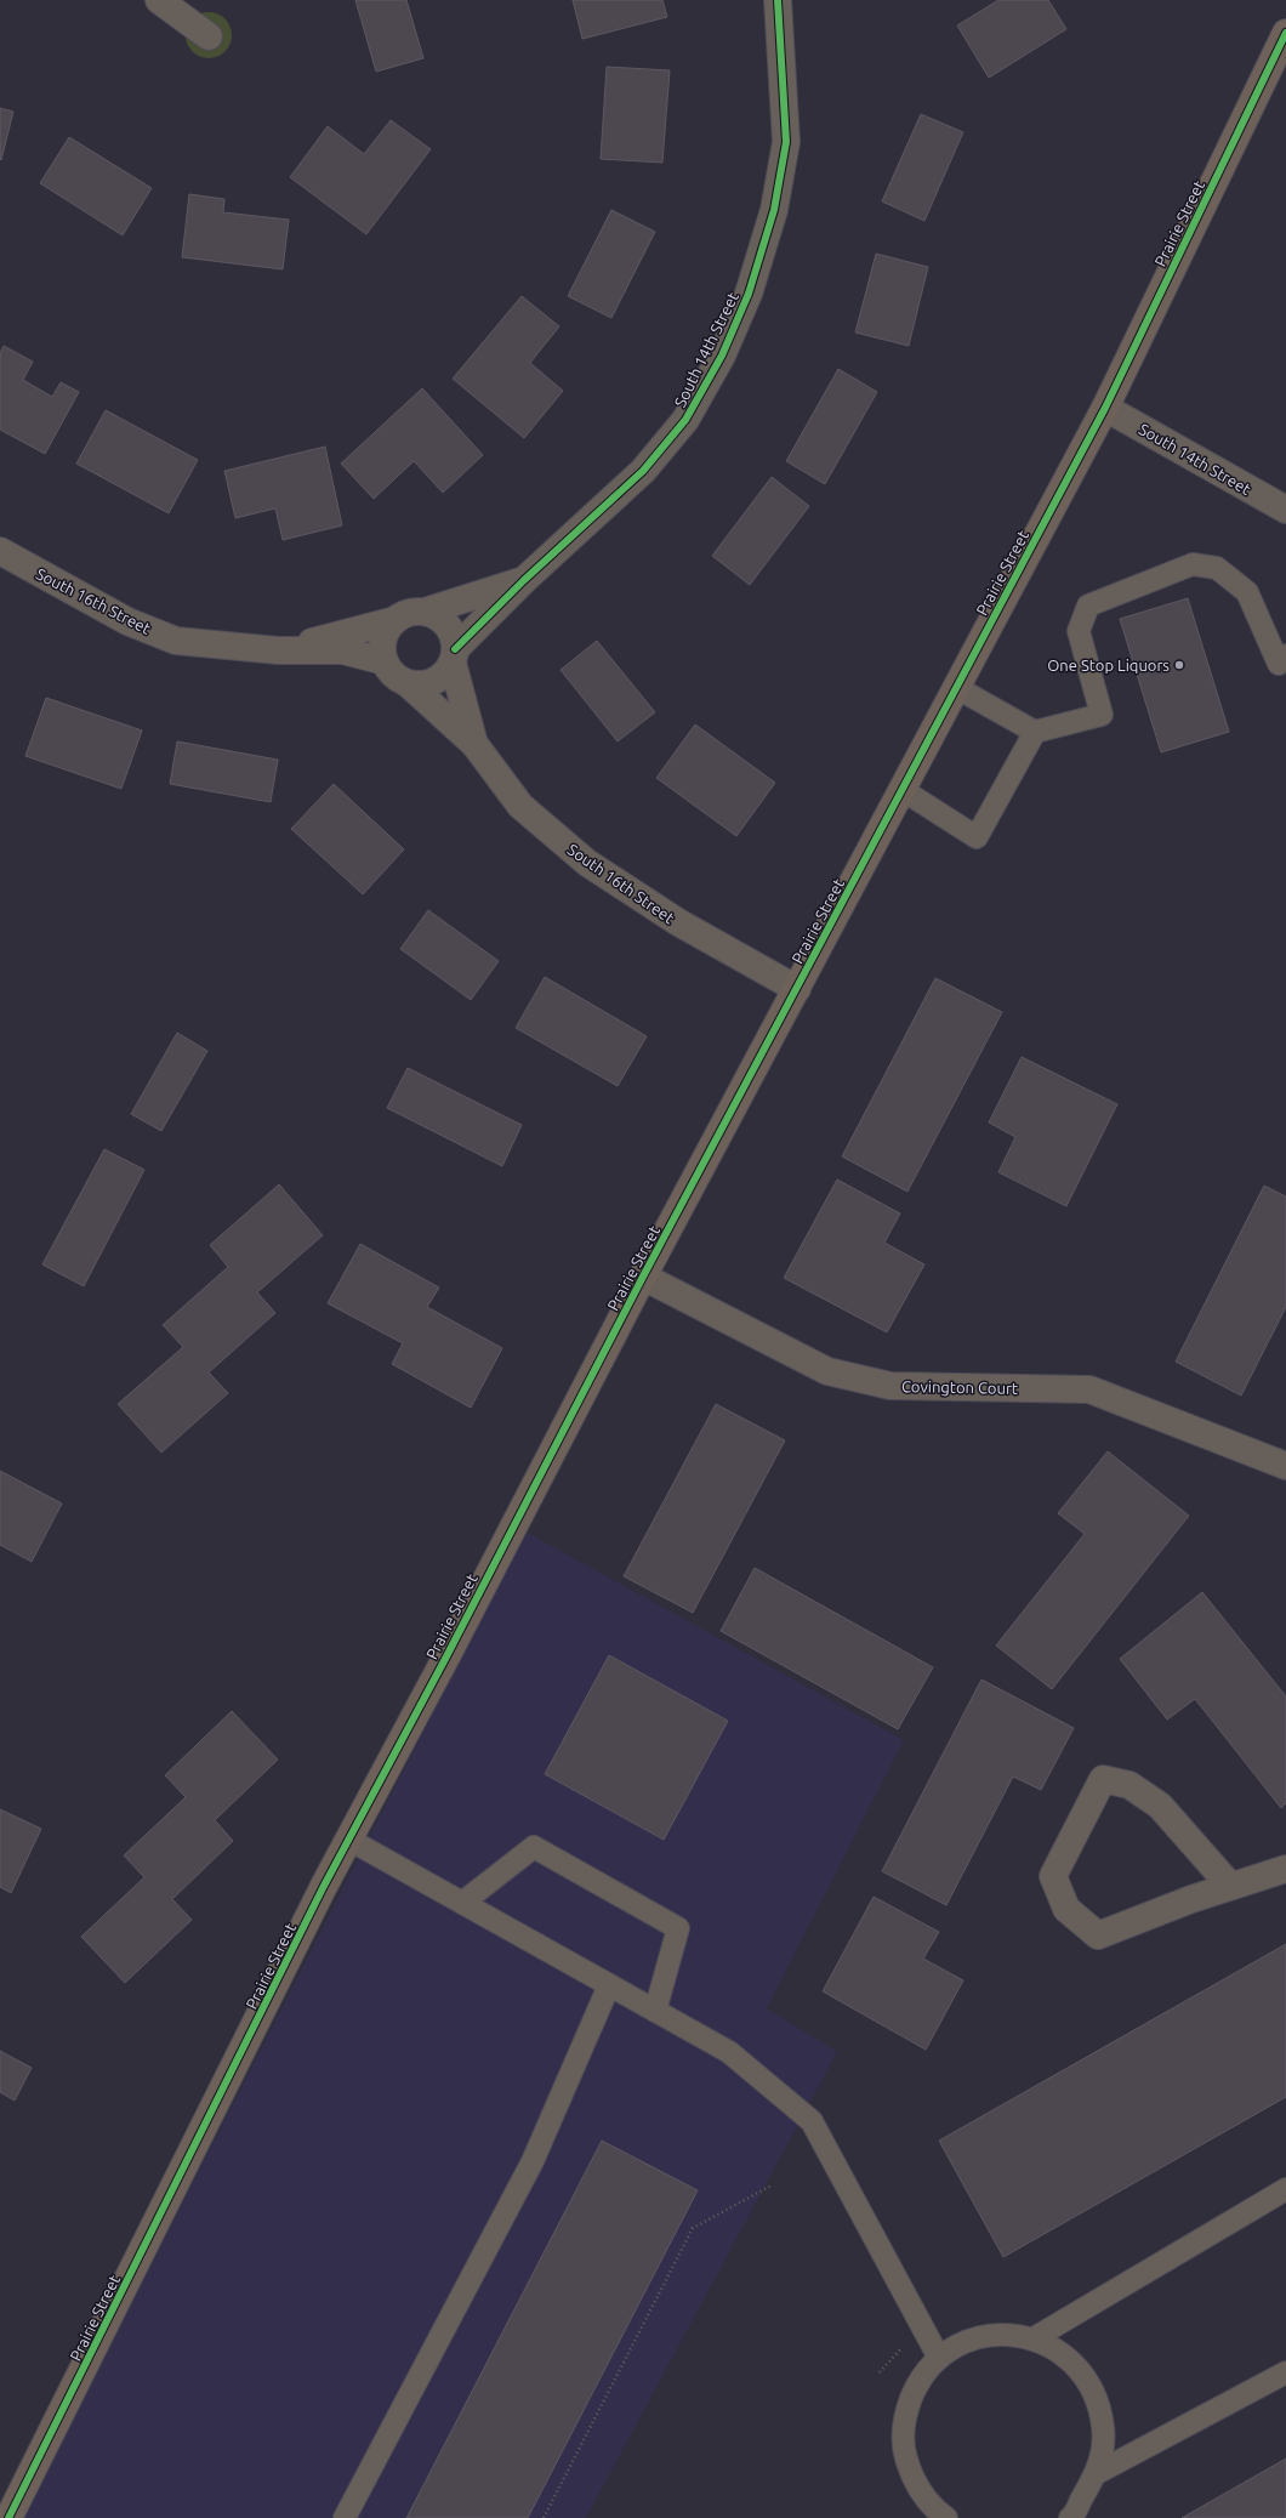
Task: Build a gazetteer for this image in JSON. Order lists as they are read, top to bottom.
{
  "streets": {
    "street": [
      "Prairie Street",
      "South 14th Street",
      "South 16th Street",
      "Covington Court"
    ]
  },
  "crossings": [
    ["Prairie Street", "South 14th Street"],
    ["Prairie Street", "South 16th Street"],
    ["Prairie Street", "Covington Court"],
    ["South 14th Street", "South 16th Street"]
  ],
  "places": ["One Stop Liquors"]
}
